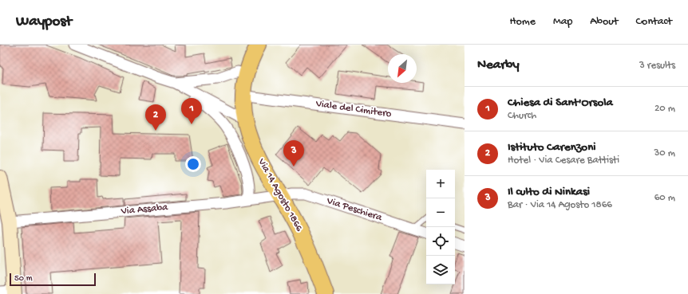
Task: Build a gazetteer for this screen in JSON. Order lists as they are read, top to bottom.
{
  "streets": {
    "main road": ["Via 14 Agosto 1866"],
    "street": ["Viale del Cimitero", "Via Assaba", "Via Peschiera"]
  },
  "crossings": [
    ["Viale del Cimitero", "Via 14 Agosto 1866"],
    ["Via 14 Agosto 1866", "Via Assaba"],
    ["Via 14 Agosto 1866", "Via Peschiera"],
    ["Via Assaba", "Via Peschiera"]
  ],
  "scale_bar": "50 m",
  "north": "bottom left",
  "page": {
    "header": "Waypost",
    "nav": [
      "Home",
      "Map",
      "About",
      "Contact"
    ],
    "heading": ["Nearby", "3 results"],
    "list": [
      {
        "mark": "1",
        "name": "Chiesa di Sant'Orsola",
        "note": "Church",
        "value": "20 m"
      },
      {
        "mark": "2",
        "name": "Istituto Carenzoni",
        "note": "Hotel · Via Cesare Battisti",
        "value": "30 m"
      },
      {
        "mark": "3",
        "name": "Il culto di Ninkasi",
        "note": "Bar · Via 14 Agosto 1866",
        "value": "60 m"
      }
    ],
    "pins": ["1", "2", "3"],
    "map_buttons": ["+", "−"],
    "scale": "50 m"
  }
}
